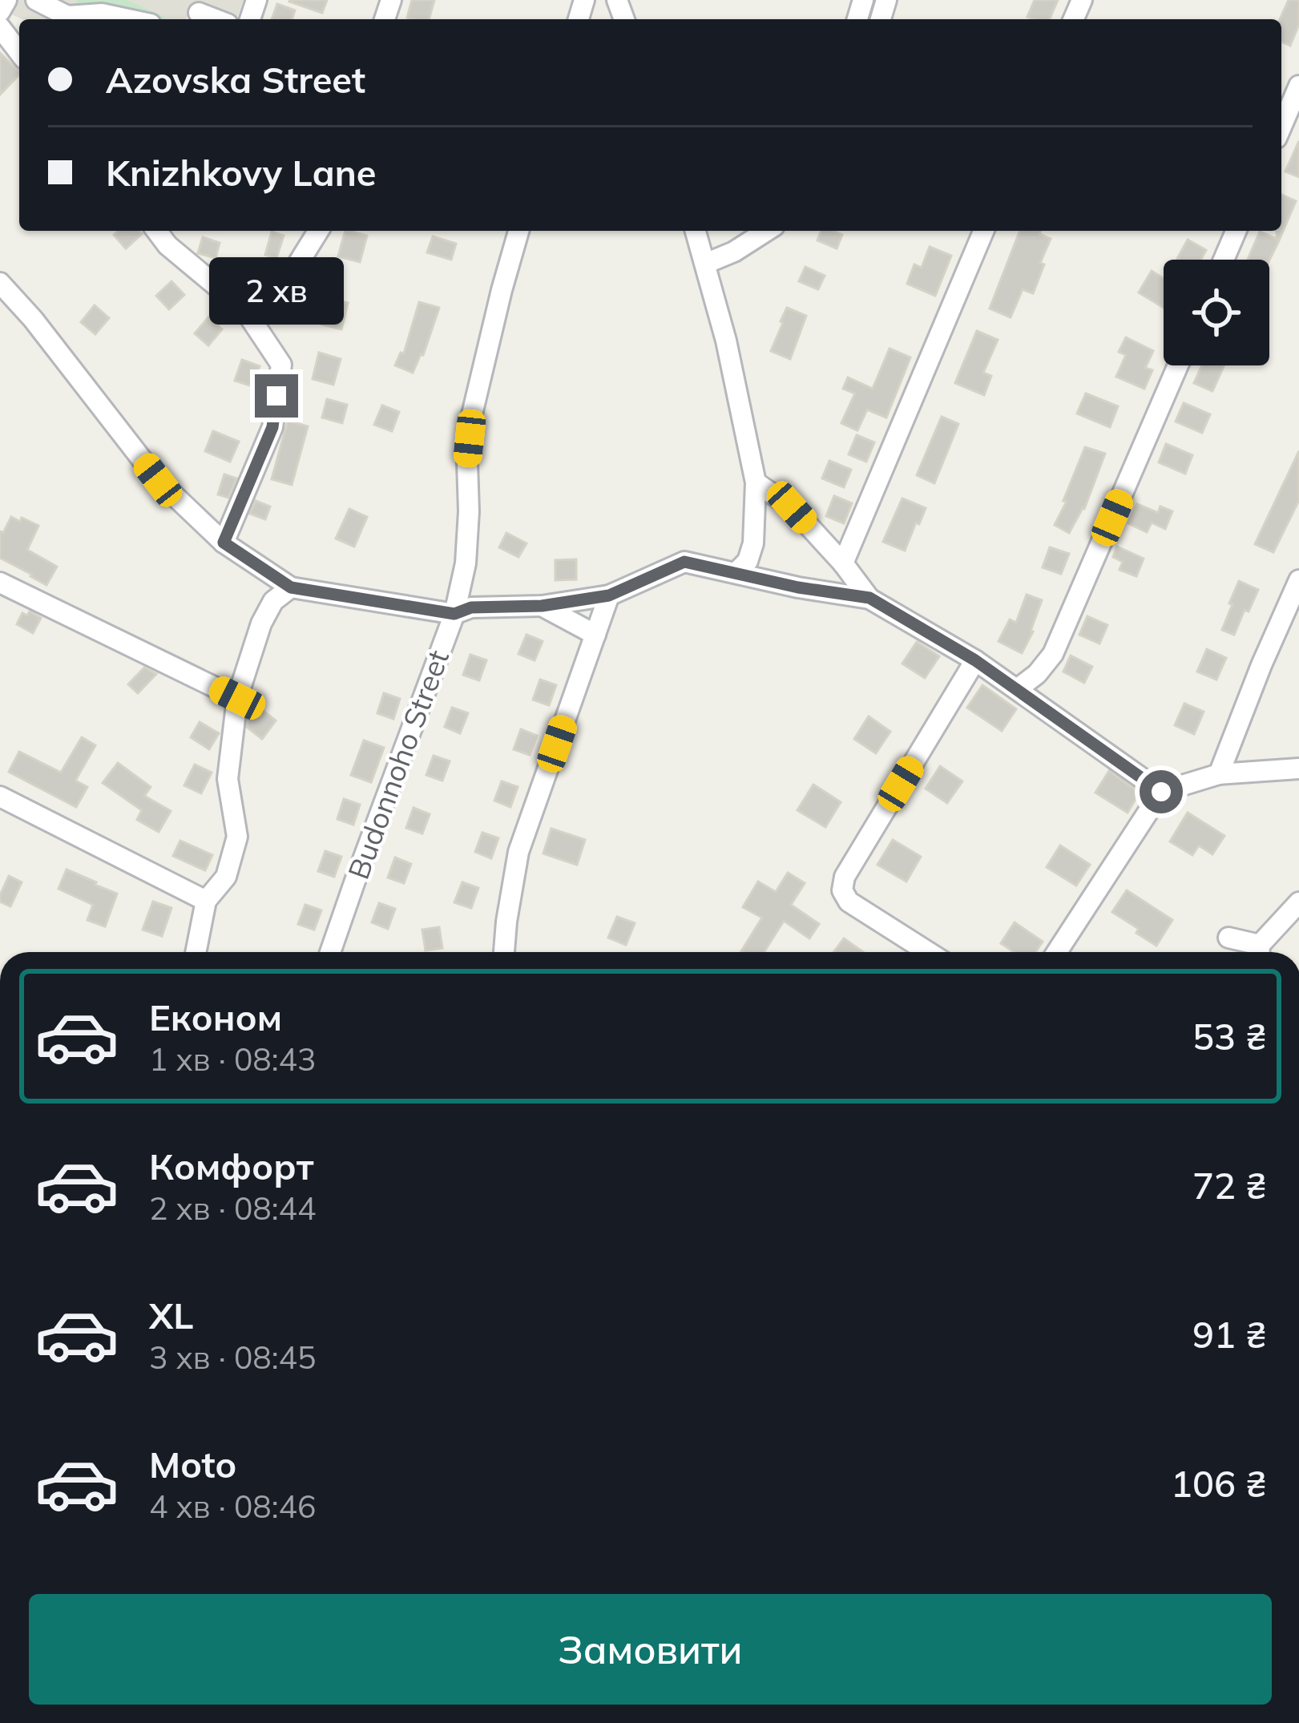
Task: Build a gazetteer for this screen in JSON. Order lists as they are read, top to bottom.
{
  "streets": {
    "street": ["Budonnoho Street"]
  },
  "page": {
    "banner": ["Azovska Street", "Knizhkovy Lane"],
    "bubble": "2 хв",
    "list": [
      {
        "name": "Економ",
        "note": "1 хв · 08:43",
        "value": "53 ₴"
      },
      {
        "name": "Комфорт",
        "note": "2 хв · 08:44",
        "value": "72 ₴"
      },
      {
        "name": "XL",
        "note": "3 хв · 08:45",
        "value": "91 ₴"
      },
      {
        "name": "Moto",
        "note": "4 хв · 08:46",
        "value": "106 ₴"
      }
    ],
    "buttons": "Замовити"
  }
}
